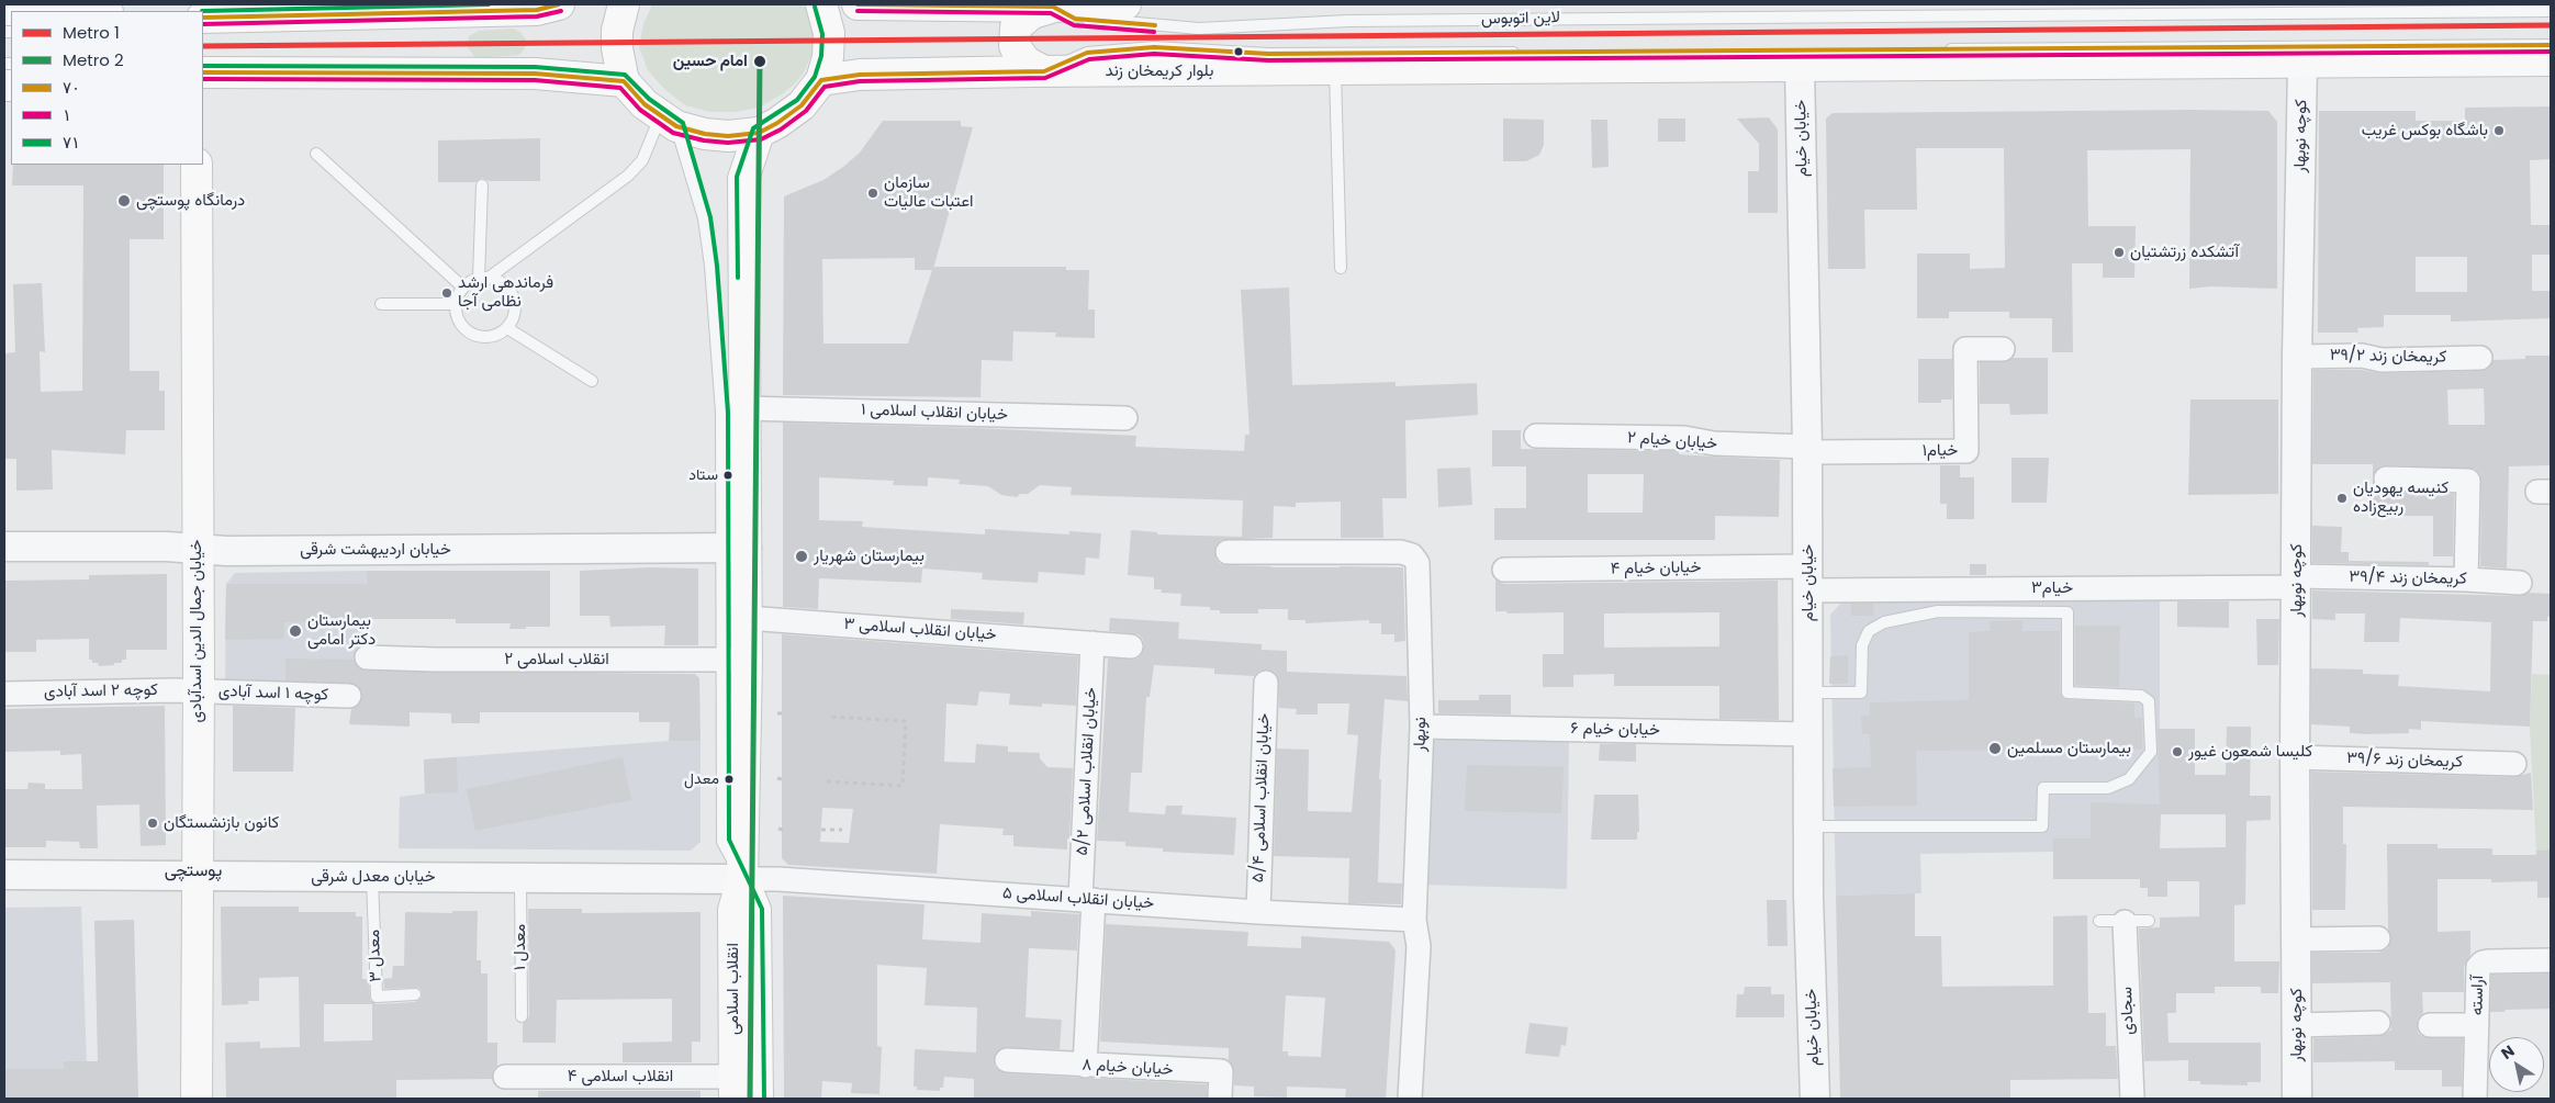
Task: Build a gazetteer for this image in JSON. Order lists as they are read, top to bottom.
{
  "streets": {
    "main road": ["بلوار کریمخان زند", "خیابان جمال الدین اسدآبادی", "انقلاب اسلامی"],
    "street": [
      "کوچه نوبهار",
      "خیابان خیام",
      "کریمخان زند ۳۹/۲",
      "خیابان انقلاب اسلامی ۱",
      "خیابان خیام ۲",
      "۱خیام",
      "خیابان اردیبهشت شرقی",
      "خیابان خیام ۴",
      "کریمخان زند ۳۹/۴",
      "خیام۳",
      "خیابان انقلاب اسلامی ۳",
      "۲ انقلاب اسلامی",
      "کوچه ۲ اسد آبادی",
      "کوچه ۱ اسد آبادی",
      "خیابان خیام ۶",
      "نوبهار",
      "کریمخان زند ۳۹/۶",
      "خیابان انقلاب اسلامی ۵/۲",
      "خیابان انقلاب اسلامی ۵/۴",
      "خیابان معدل شرقی",
      "خیابان انقلاب اسلامی ۵",
      "آراسته",
      "سجادی",
      "خیابان خیام ۸",
      "۴ انقلاب اسلامی"
    ],
    "lane": ["لاین اتوبوس", "۱ معدل", "۳ معدل"]
  },
  "crossings": [
    ["لاین اتوبوس", "بلوار کریمخان زند"],
    ["بلوار کریمخان زند", "کوچه نوبهار"],
    ["بلوار کریمخان زند", "خیابان خیام"],
    ["کوچه نوبهار", "کریمخان زند ۳۹/۲"],
    ["کوچه نوبهار", "کریمخان زند ۳۹/۴"],
    ["کوچه نوبهار", "خیام۳"],
    ["کوچه نوبهار", "کریمخان زند ۳۹/۶"],
    ["خیابان خیام", "خیابان خیام ۲"],
    ["خیابان خیام", "۱خیام"],
    ["خیابان خیام", "خیابان خیام ۴"],
    ["خیابان خیام", "خیام۳"],
    ["خیابان خیام", "خیابان خیام ۶"],
    ["خیابان انقلاب اسلامی ۱", "انقلاب اسلامی"],
    ["خیابان خیام ۲", "۱خیام"],
    ["خیابان اردیبهشت شرقی", "خیابان جمال الدین اسدآبادی"],
    ["خیابان اردیبهشت شرقی", "انقلاب اسلامی"],
    ["خیابان خیام ۴", "خیام۳"],
    ["کریمخان زند ۳۹/۴", "خیام۳"],
    ["خیابان انقلاب اسلامی ۳", "خیابان انقلاب اسلامی ۵/۲"],
    ["خیابان انقلاب اسلامی ۳", "انقلاب اسلامی"],
    ["خیابان جمال الدین اسدآبادی", "کوچه ۲ اسد آبادی"],
    ["خیابان جمال الدین اسدآبادی", "کوچه ۱ اسد آبادی"],
    ["خیابان جمال الدین اسدآبادی", "خیابان معدل شرقی"],
    ["۲ انقلاب اسلامی", "انقلاب اسلامی"],
    ["کوچه ۲ اسد آبادی", "کوچه ۱ اسد آبادی"],
    ["خیابان خیام ۶", "نوبهار"],
    ["نوبهار", "خیابان انقلاب اسلامی ۵"],
    ["خیابان انقلاب اسلامی ۵/۲", "خیابان انقلاب اسلامی ۵"],
    ["خیابان انقلاب اسلامی ۵/۲", "خیابان خیام ۸"],
    ["خیابان انقلاب اسلامی ۵/۴", "خیابان انقلاب اسلامی ۵"],
    ["خیابان معدل شرقی", "خیابان انقلاب اسلامی ۵"],
    ["خیابان معدل شرقی", "۱ معدل"],
    ["خیابان معدل شرقی", "۳ معدل"],
    ["خیابان معدل شرقی", "انقلاب اسلامی"],
    ["خیابان انقلاب اسلامی ۵", "انقلاب اسلامی"],
    ["انقلاب اسلامی", "۴ انقلاب اسلامی"]
  ],
  "districts": ["پوستچی"],
  "places": [
    "امام حسین",
    "باشگاه بوکس غریب",
    "سازمان اعتبات عالیات",
    "درمانگاه پوستچی",
    "آتشکده زرتشتیان",
    "فرماندهی ارشد نظامی آجا",
    "ستاد",
    "کنیسه یهودیان ربیع‌زاده",
    "بیمارستان شهریار",
    "بیمارستان دکتر امامی",
    "بیمارستان مسلمین",
    "کلیسا شمعون غیور",
    "معدل",
    "کانون بازنشستگان"
  ],
  "lines": [
    "transit line ۷۰",
    "transit line ۷۱",
    "transit line ۱",
    "metro line 1",
    "metro line 2"
  ],
  "legend": [
    "Metro 1",
    "Metro 2",
    "۷۰",
    "۱",
    "۷۱"
  ],
  "north": "top left"
}
